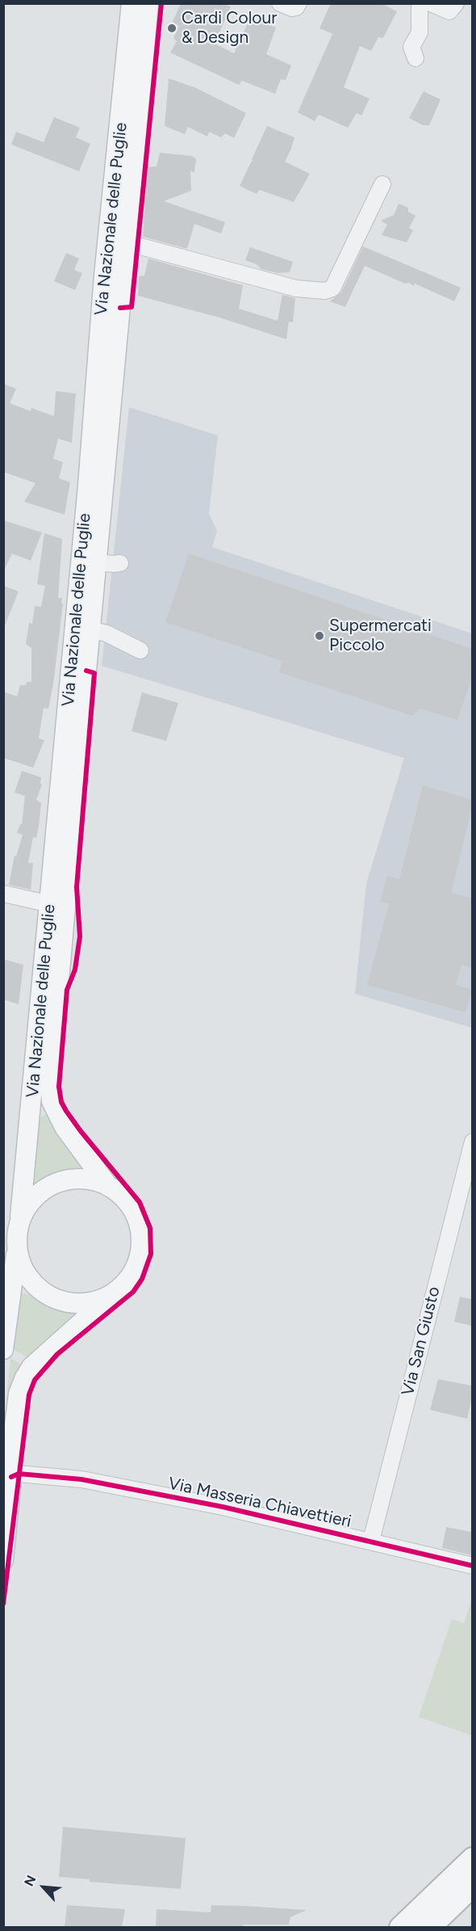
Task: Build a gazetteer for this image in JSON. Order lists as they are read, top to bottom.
{
  "streets": {
    "main road": ["Via Nazionale delle Puglie"],
    "street": ["Via San Giusto", "Via Masseria Chiavettieri"]
  },
  "crossings": [
    ["Via Nazionale delle Puglie", "Via Masseria Chiavettieri"],
    ["Via San Giusto", "Via Masseria Chiavettieri"]
  ],
  "places": ["Cardi Colour & Design", "Supermercati Piccolo"],
  "north": "top left"
}
